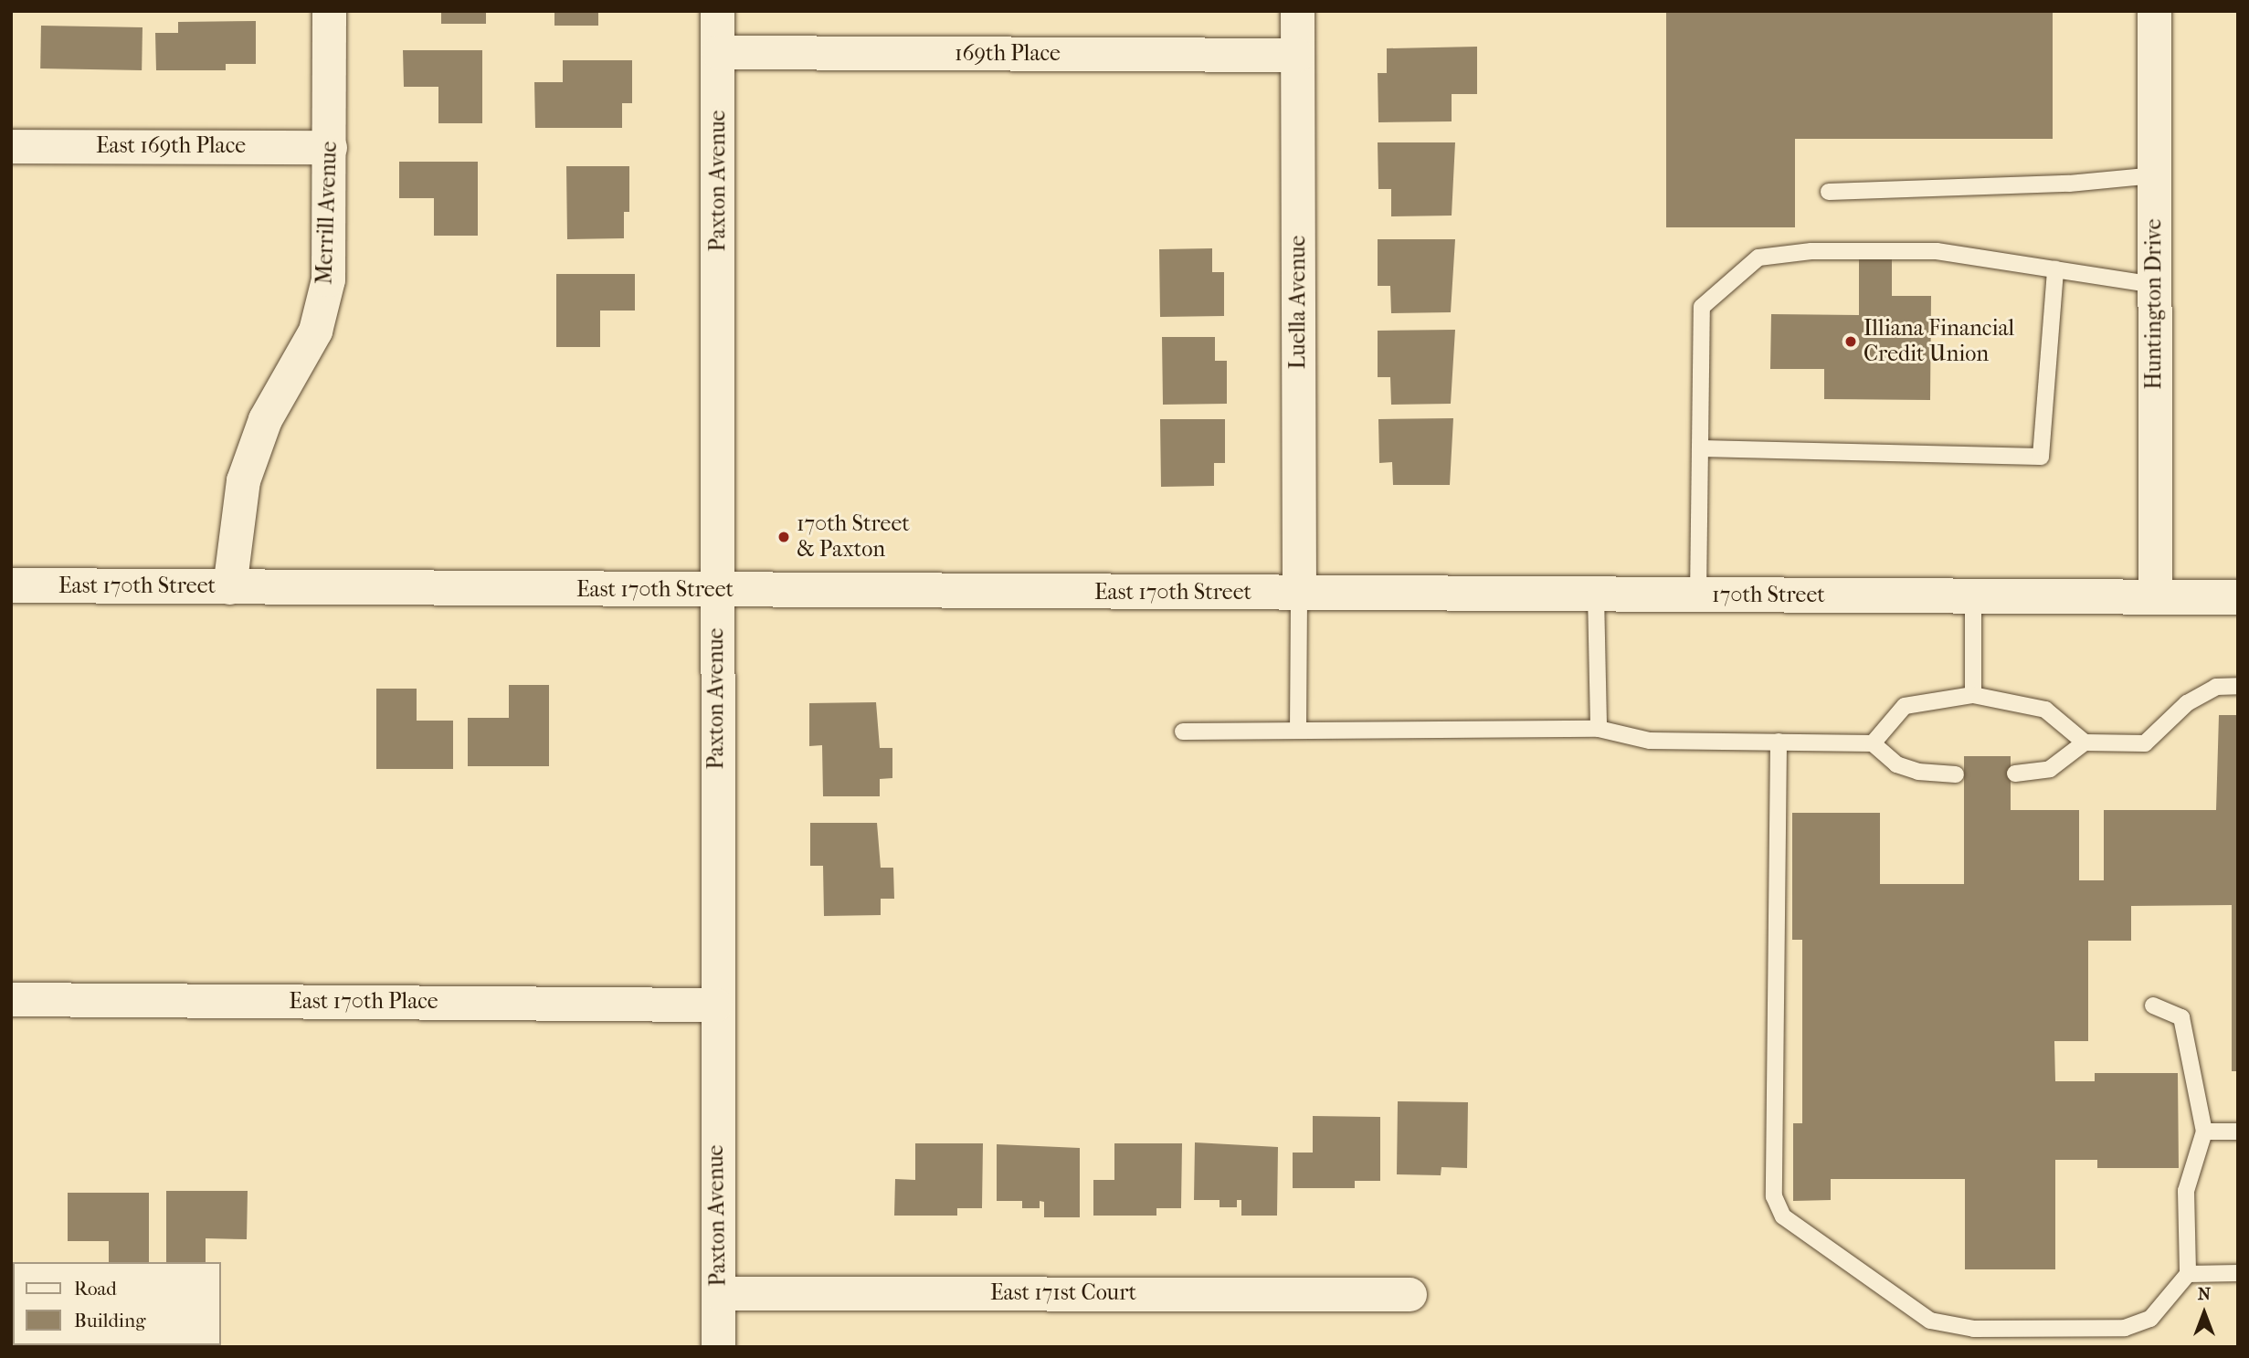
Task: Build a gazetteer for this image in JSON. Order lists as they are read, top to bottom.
{
  "streets": {
    "street": [
      "169th Place",
      "East 169th Place",
      "Paxton Avenue",
      "Merrill Avenue",
      "Luella Avenue",
      "Huntington Drive",
      "East 170th Street",
      "170th Street",
      "East 170th Place",
      "East 171st Court"
    ]
  },
  "crossings": [
    ["169th Place", "Paxton Avenue"],
    ["169th Place", "Luella Avenue"],
    ["East 169th Place", "Merrill Avenue"],
    ["Paxton Avenue", "East 170th Street"],
    ["Paxton Avenue", "East 170th Place"],
    ["Paxton Avenue", "East 171st Court"],
    ["Merrill Avenue", "East 170th Street"],
    ["Luella Avenue", "East 170th Street"],
    ["Luella Avenue", "170th Street"],
    ["Huntington Drive", "170th Street"],
    ["East 170th Street", "170th Street"]
  ],
  "places": ["Illiana Financial Credit Union", "170th Street & Paxton"],
  "legend": ["Road", "Building"],
  "north": "top"
}
